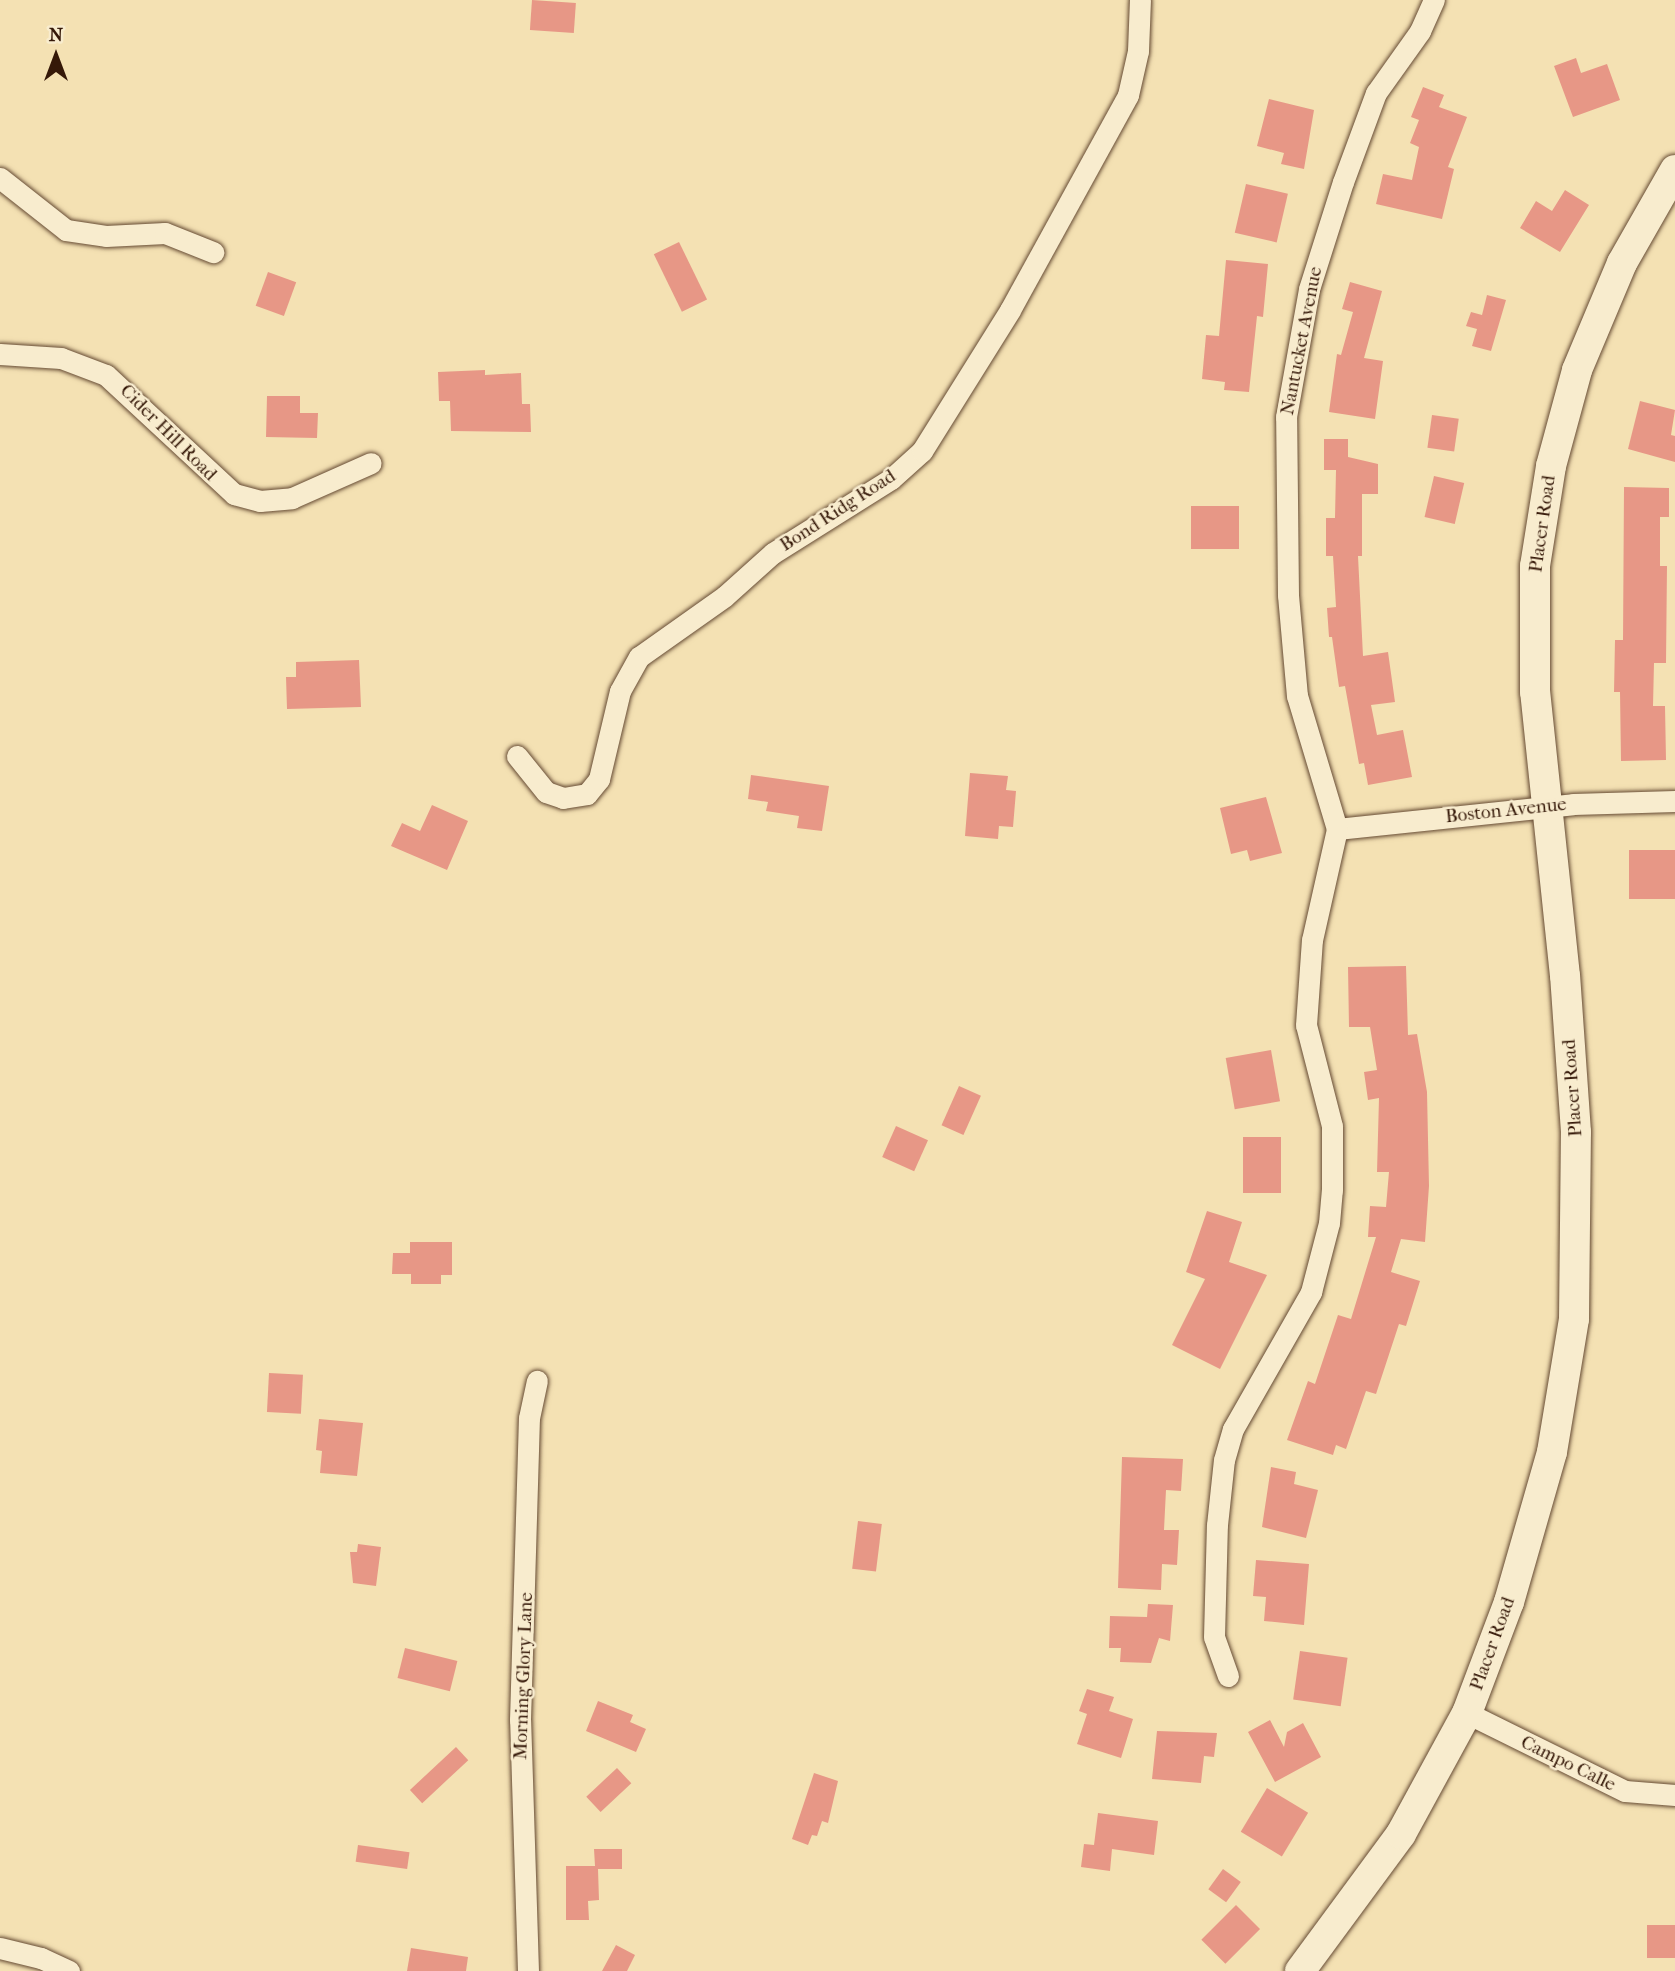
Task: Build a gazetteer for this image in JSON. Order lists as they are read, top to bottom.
{
  "streets": {
    "main road": ["Placer Road"],
    "street": [
      "Nantucket Avenue",
      "Cider Hill Road",
      "Bond Ridg Road",
      "Boston Avenue",
      "Morning Glory Lane",
      "Campo Calle"
    ]
  },
  "crossings": [
    ["Nantucket Avenue", "Boston Avenue"],
    ["Placer Road", "Boston Avenue"],
    ["Placer Road", "Campo Calle"]
  ],
  "north": "top"
}
